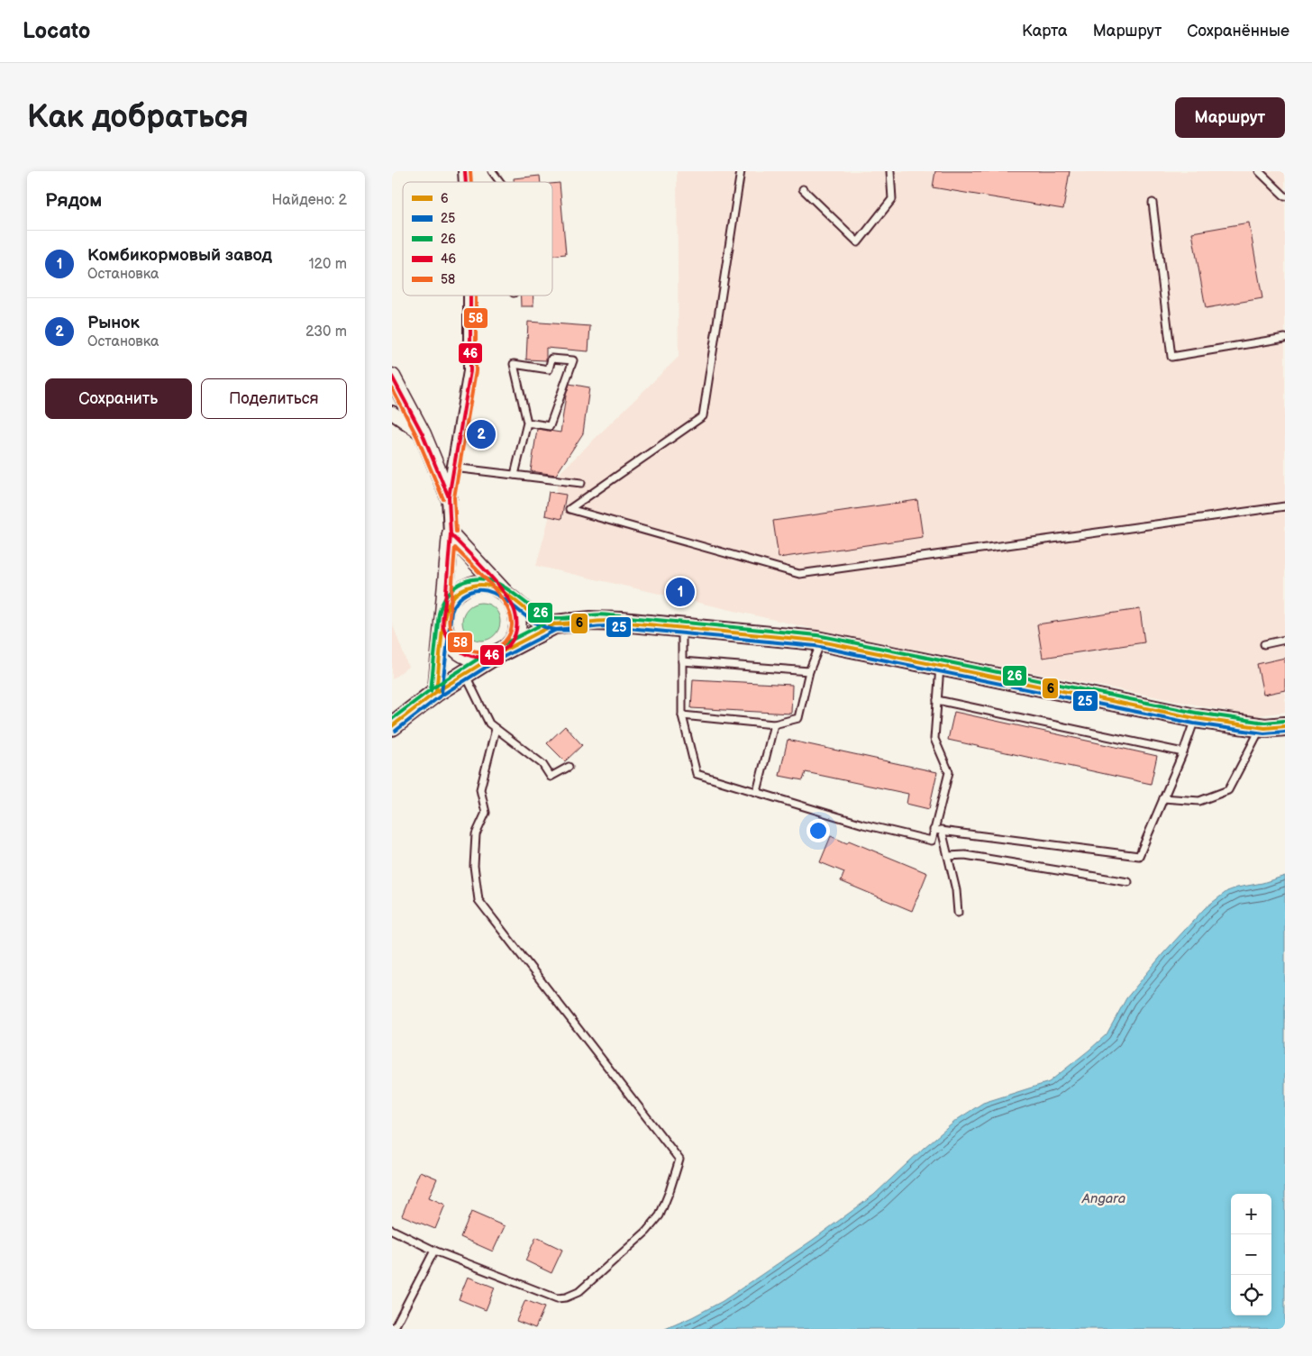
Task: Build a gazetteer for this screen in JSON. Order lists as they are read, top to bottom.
{
  "water": ["Angara"],
  "lines": [
    "transit line 46",
    "transit line 58",
    "transit line 26",
    "transit line 6",
    "transit line 25"
  ],
  "legend": [
    "6",
    "25",
    "26",
    "46",
    "58"
  ],
  "page": {
    "header": "Locato",
    "nav": ["Карта", "Маршрут", "Сохранённые"],
    "buttons": [
      "Маршрут",
      ["Сохранить", "Поделиться"]
    ],
    "title": "Как добраться",
    "heading": ["Рядом", "Найдено: 2"],
    "list": [
      {
        "mark": "1",
        "name": "Комбикормовый завод",
        "note": "Остановка",
        "value": "120 m"
      },
      {
        "mark": "2",
        "name": "Рынок",
        "note": "Остановка",
        "value": "230 m"
      }
    ],
    "pins": ["2", "1"],
    "map_buttons": ["+", "−"]
  }
}
